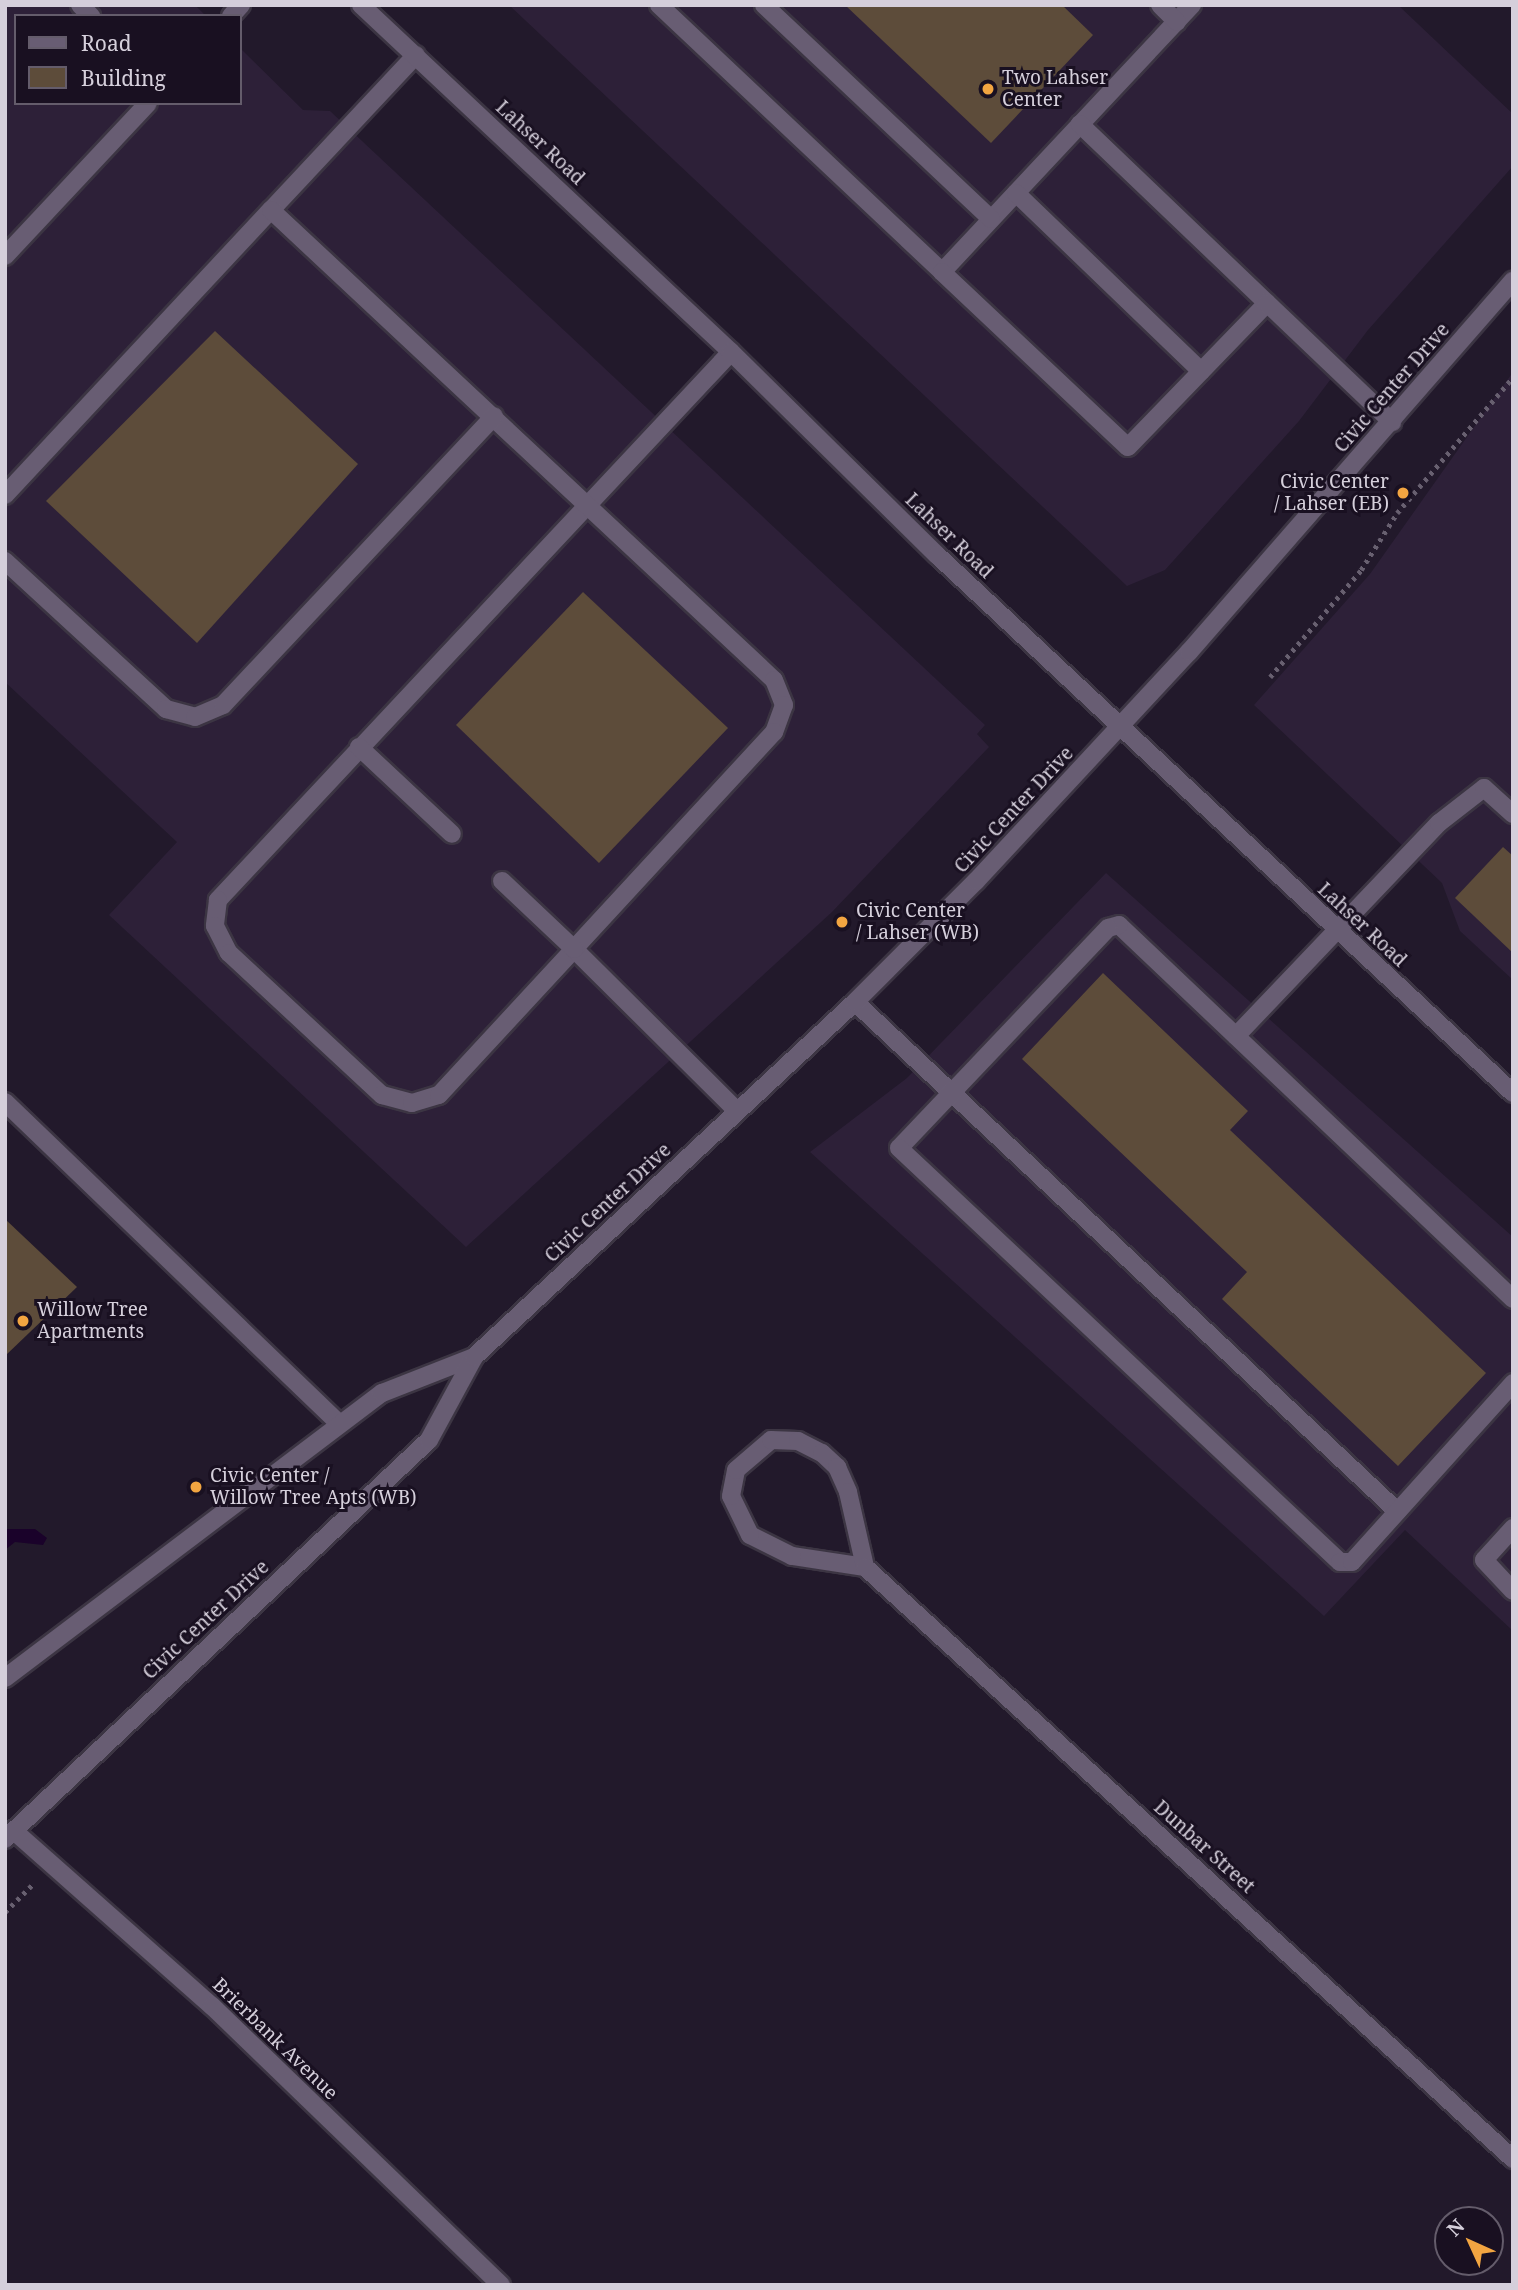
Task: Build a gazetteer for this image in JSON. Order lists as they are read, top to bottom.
{
  "streets": {
    "street": [
      "Lahser Road",
      "Civic Center Drive",
      "Dunbar Street",
      "Brierbank Avenue"
    ]
  },
  "crossings": [
    ["Lahser Road", "Civic Center Drive"],
    ["Civic Center Drive", "Brierbank Avenue"]
  ],
  "places": [
    "Two Lahser Center",
    "Civic Center / Lahser (EB)",
    "Civic Center / Lahser (WB)",
    "Willow Tree Apartments",
    "Civic Center / Willow Tree Apts (WB)"
  ],
  "legend": ["Road", "Building"],
  "north": "top left"
}
